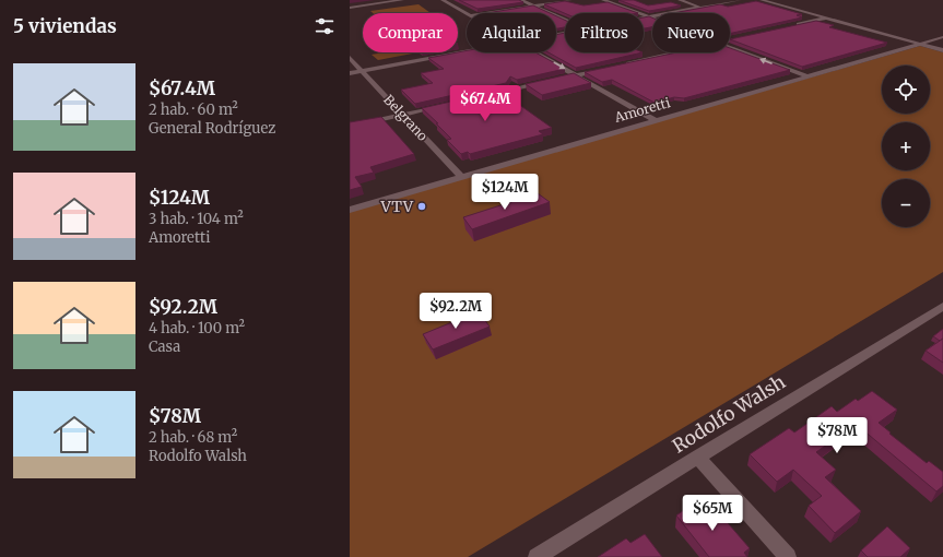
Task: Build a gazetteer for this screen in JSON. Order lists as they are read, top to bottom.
{
  "streets": {
    "street": ["Amoretti", "Belgrano", "Rodolfo Walsh"]
  },
  "crossings": [
    ["Amoretti", "Belgrano"]
  ],
  "places": ["VTV"],
  "page": {
    "heading": "5 viviendas",
    "chip": [
      "Comprar",
      "Alquilar",
      "Filtros",
      "Nuevo"
    ],
    "list": [
      {
        "name": "$67.4M",
        "note": "2 hab. · 60 m² · General Rodríguez"
      },
      {
        "name": "$124M",
        "note": "3 hab. · 104 m² · Amoretti"
      },
      {
        "name": "$92.2M",
        "note": "4 hab. · 100 m² · Casa"
      },
      {
        "name": "$78M",
        "note": "2 hab. · 68 m² · Rodolfo Walsh"
      }
    ],
    "map_buttons": ["+", "−"],
    "price": [
      "$67.4M",
      "$124M",
      "$92.2M",
      "$78M",
      "$65M"
    ]
  }
}
